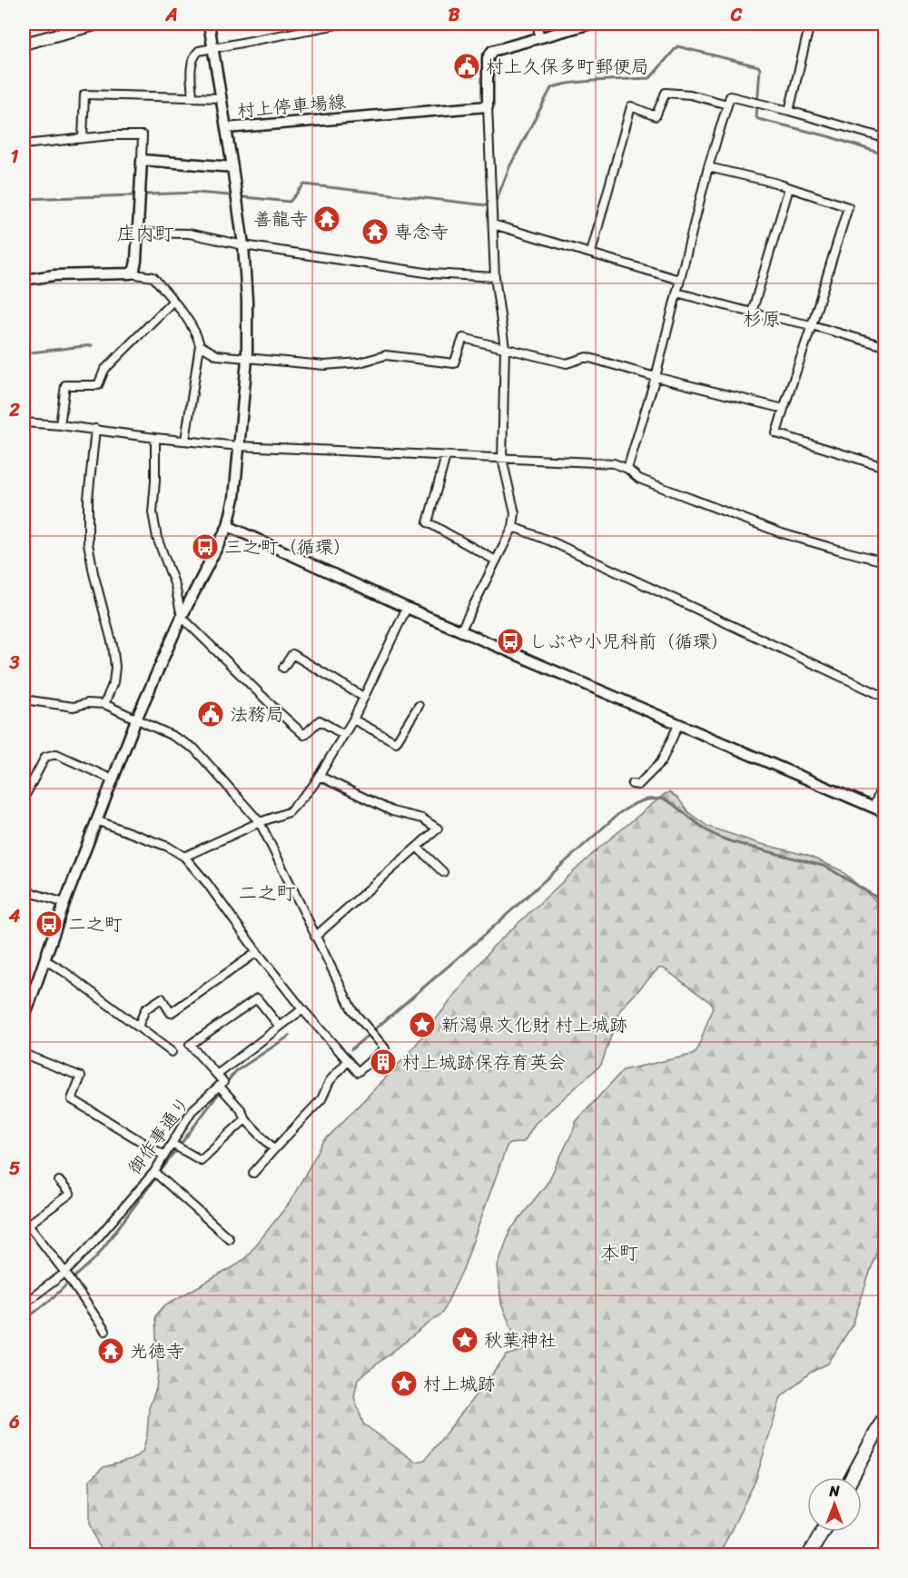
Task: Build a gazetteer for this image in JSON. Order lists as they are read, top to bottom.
{
  "streets": {
    "street": ["村上停車場線", "御作事通り"]
  },
  "districts": [
    "庄内町",
    "杉原",
    "二之町",
    "本町"
  ],
  "places": {
    "public building": ["村上久保多町郵便局", "法務局"],
    "temple": ["善龍寺", "専念寺", "光徳寺"],
    "bus stop": ["三之町（循環）", "しぶや小児科前（循環）", "二之町"],
    "place": ["新潟県文化財 村上城跡", "秋葉神社", "村上城跡"],
    "building": ["村上城跡保存育英会"]
  },
  "north": "top",
  "grid": {
    "columns": ["A", "B", "C"],
    "rows": [
      "1",
      "2",
      "3",
      "4",
      "5",
      "6"
    ]
  }
}
